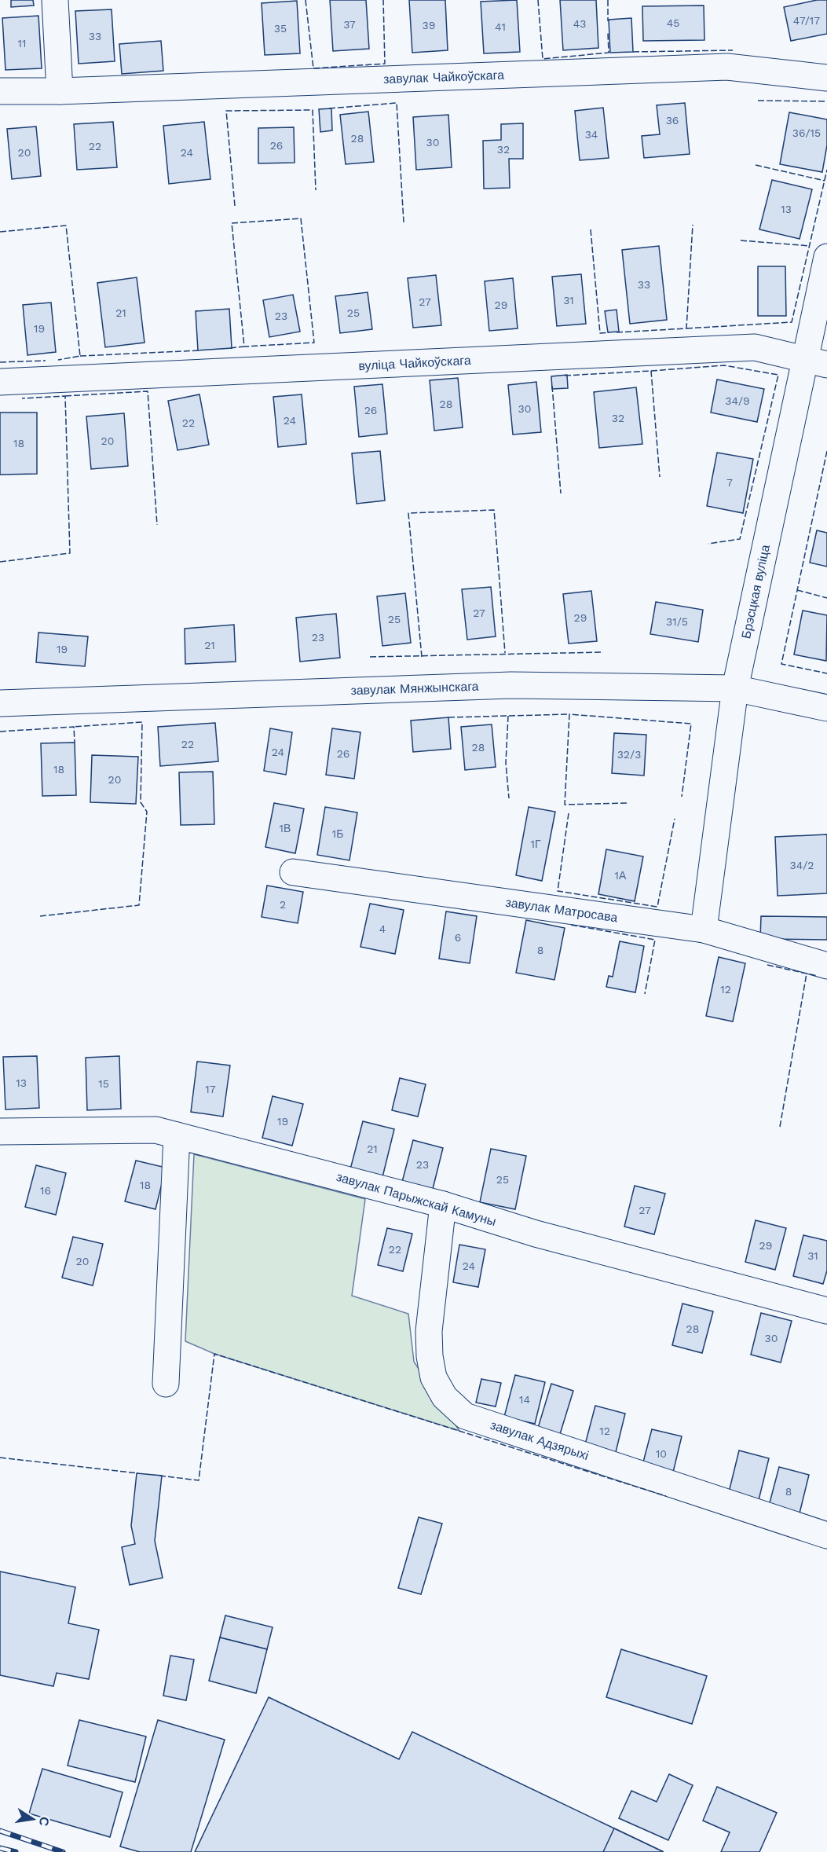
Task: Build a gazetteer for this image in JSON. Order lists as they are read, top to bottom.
{
  "streets": {
    "street": [
      "завулак Чайкоўскага",
      "вуліца Чайкоўскага",
      "Брэсцкая вуліца",
      "завулак Мянжынскага",
      "завулак Матросава",
      "завулак Парыжскай Камуны",
      "завулак Адзярыхі"
    ]
  },
  "crossings": [
    ["вуліца Чайкоўскага", "Брэсцкая вуліца"],
    ["Брэсцкая вуліца", "завулак Мянжынскага"],
    ["Брэсцкая вуліца", "завулак Матросава"],
    ["завулак Парыжскай Камуны", "завулак Адзярыхі"]
  ],
  "house_numbers": [
    "47/17",
    "45",
    "43",
    "37",
    "39",
    "41",
    "35",
    "33",
    "11",
    "36",
    "36/15",
    "34",
    "28",
    "30",
    "26",
    "22",
    "32",
    "20",
    "24",
    "13",
    "33",
    "31",
    "27",
    "29",
    "21",
    "25",
    "23",
    "19",
    "34/9",
    "28",
    "30",
    "26",
    "32",
    "24",
    "22",
    "20",
    "18",
    "7",
    "27",
    "29",
    "25",
    "31/5",
    "23",
    "21",
    "19",
    "22",
    "28",
    "24",
    "26",
    "32/3",
    "18",
    "20",
    "1В",
    "1Б",
    "1Г",
    "34/2",
    "1А",
    "2",
    "4",
    "6",
    "8",
    "12",
    "13",
    "15",
    "17",
    "19",
    "21",
    "23",
    "25",
    "18",
    "16",
    "27",
    "29",
    "22",
    "31",
    "20",
    "24",
    "28",
    "30",
    "14",
    "12",
    "10",
    "8"
  ],
  "north": "right"
}
